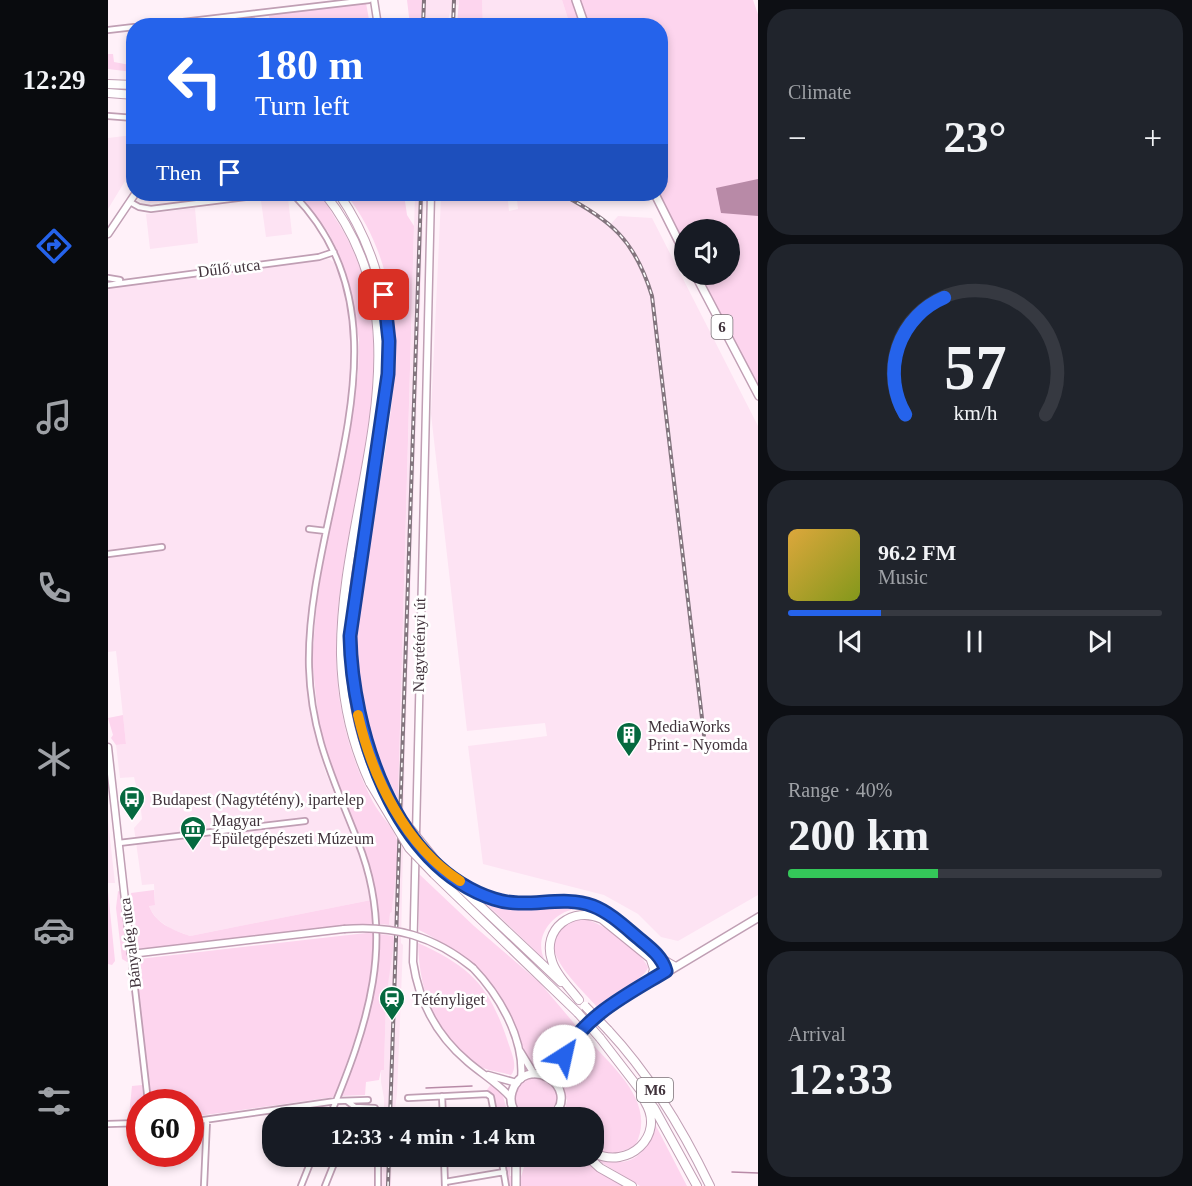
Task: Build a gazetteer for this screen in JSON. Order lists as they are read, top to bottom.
{
  "streets": {
    "highway": ["M6"],
    "main road": ["6", "Nagytétényi út", "Bányalég utca"],
    "street": ["Dűlő utca"]
  },
  "places": {
    "building": ["MediaWorks Print - Nyomda"],
    "bus stop": ["Budapest (Nagytétény), ipartelep"],
    "museum": ["Magyar Épületgépészeti Múzeum"],
    "station": ["Tétényliget"]
  },
  "page": {
    "tabs": "12:29",
    "tile": [
      "Climate",
      ["Range · 40%", "200 km"],
      ["Arrival", "12:33"]
    ],
    "turn": ["180 m", "Turn left"],
    "heat": ["−", "23°", "+"],
    "then": "Then",
    "song": ["96.2 FM", "Music"],
    "limit": "60",
    "trip": "12:33 · 4 min · 1.4 km",
    "gauge": ["57", "km/h"]
  }
}
